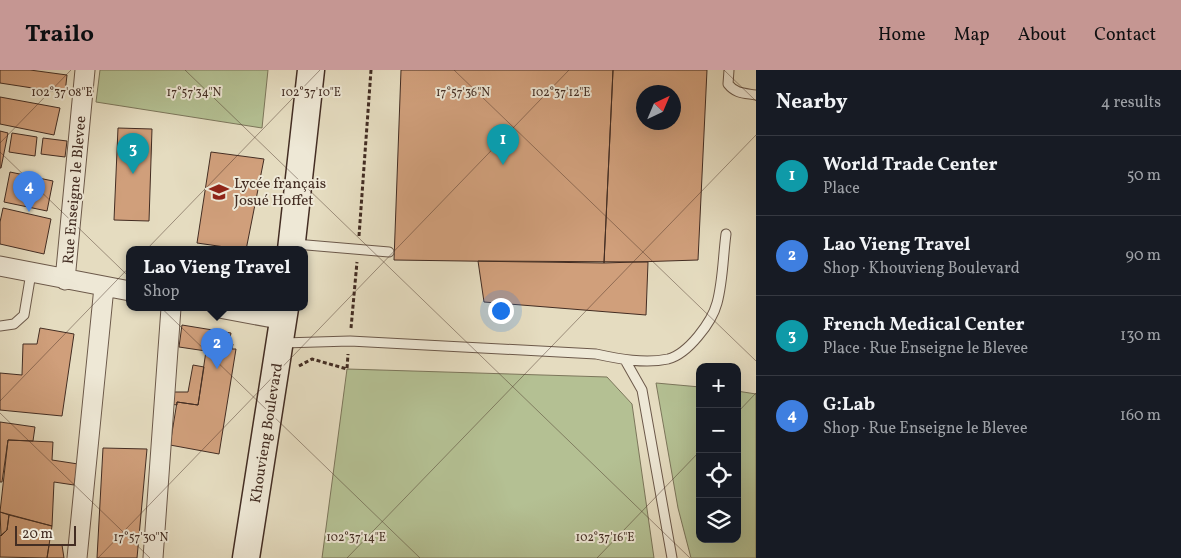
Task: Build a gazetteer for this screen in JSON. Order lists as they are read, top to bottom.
{
  "streets": {
    "street": ["Rue Enseigne le Blevee", "Khouvieng Boulevard"]
  },
  "places": {
    "school or university": ["Lycée français Josué Hoffet"]
  },
  "scale_bar": "20 m",
  "north": "top right",
  "page": {
    "header": "Trailo",
    "nav": [
      "Home",
      "Map",
      "About",
      "Contact"
    ],
    "heading": ["Nearby", "4 results"],
    "pins": [
      "1",
      "3",
      "4",
      "2"
    ],
    "list": [
      {
        "mark": "1",
        "name": "World Trade Center",
        "note": "Place",
        "value": "50 m"
      },
      {
        "mark": "2",
        "name": "Lao Vieng Travel",
        "note": "Shop · Khouvieng Boulevard",
        "value": "90 m"
      },
      {
        "mark": "3",
        "name": "French Medical Center",
        "note": "Place · Rue Enseigne le Blevee",
        "value": "130 m"
      },
      {
        "mark": "4",
        "name": "G:Lab",
        "note": "Shop · Rue Enseigne le Blevee",
        "value": "160 m"
      }
    ],
    "popup": ["Lao Vieng Travel", "Shop"],
    "map_buttons": ["+", "−"],
    "scale": "20 m"
  },
  "coordinates": [
    "17°57'34\"N",
    "17°57'36\"N",
    "102°37'08\"E",
    "102°37'10\"E",
    "102°37'12\"E",
    "102°37'14\"E",
    "102°37'16\"E",
    "17°57'30\"N"
  ]
}
